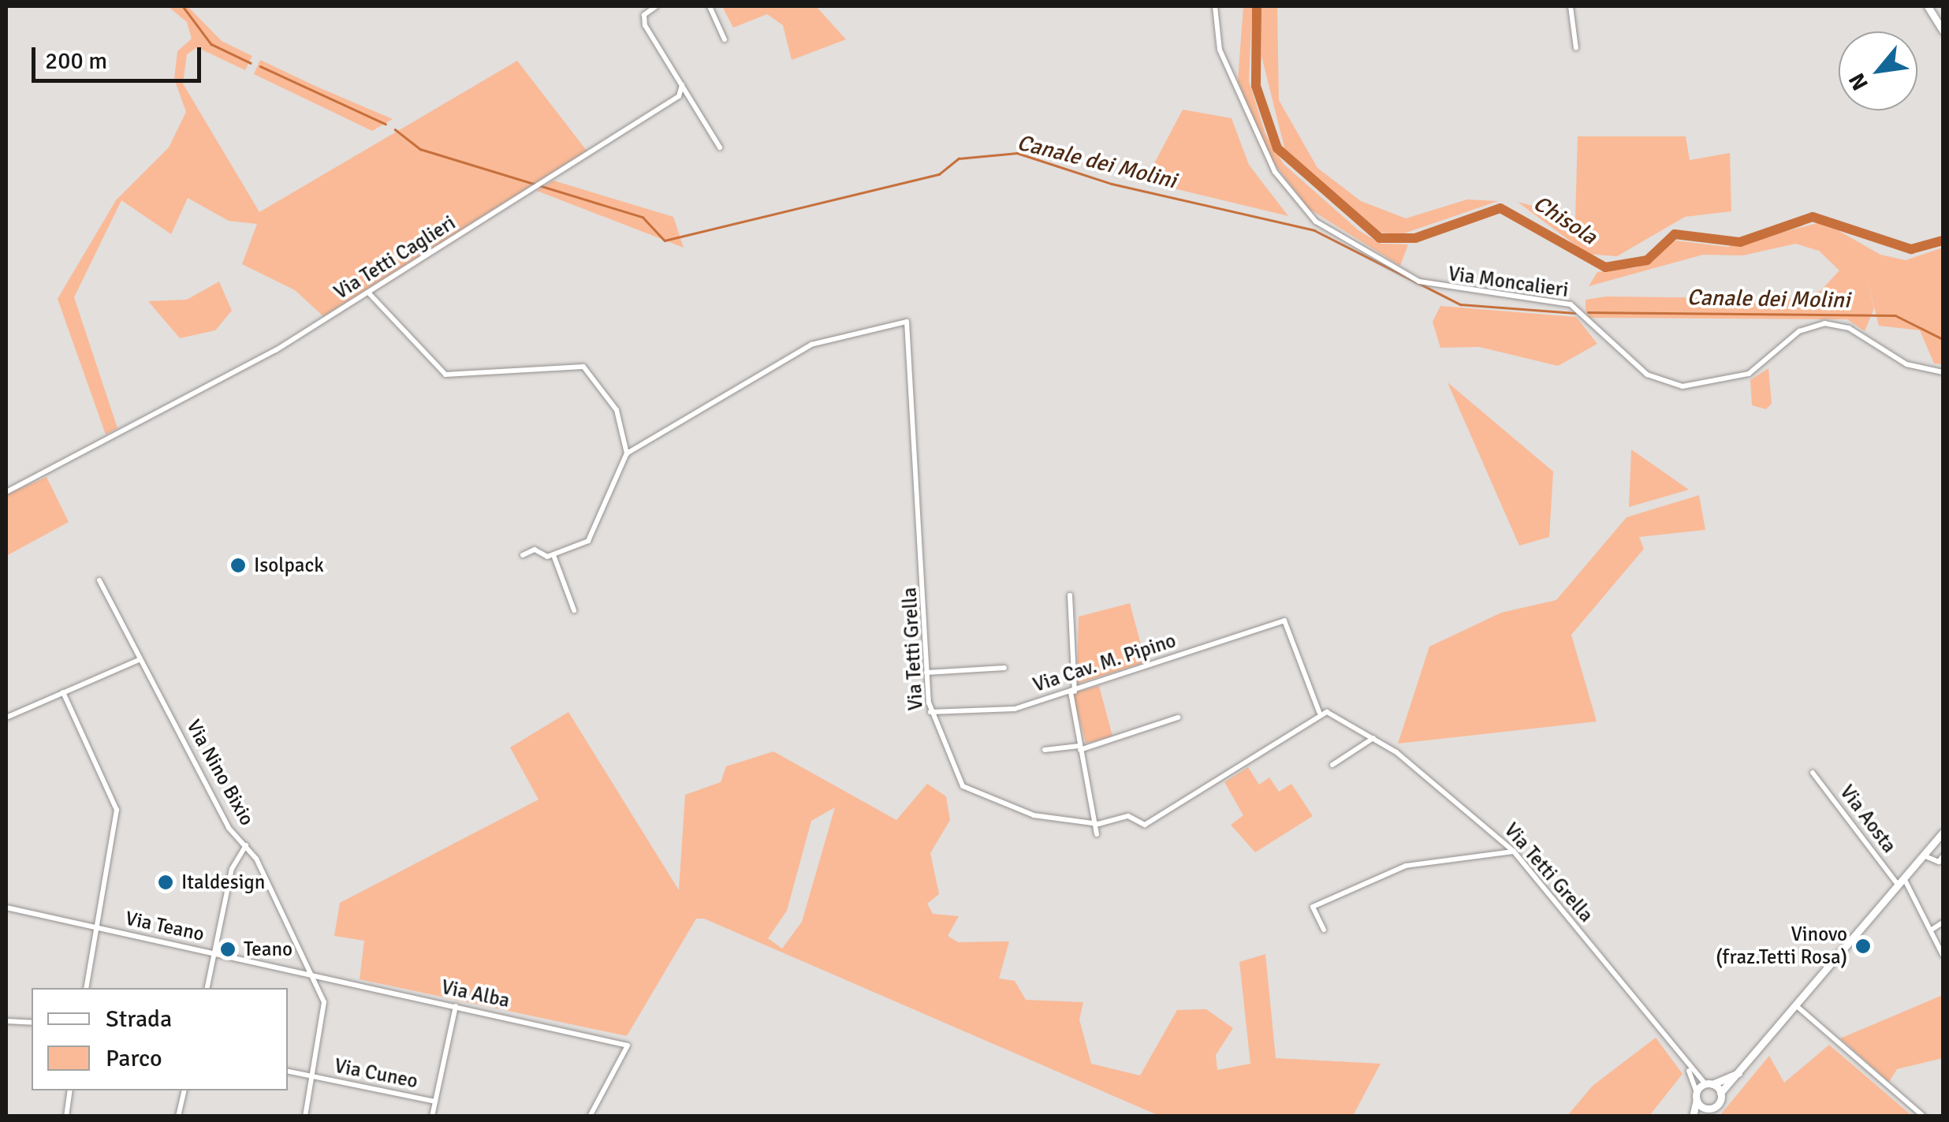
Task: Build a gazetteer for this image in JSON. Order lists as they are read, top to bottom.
{
  "streets": {
    "street": [
      "Via Tetti Caglieri",
      "Via Moncalieri",
      "Via Tetti Grella",
      "Via Cav. M. Pipino",
      "Via Nino Bixio",
      "Via Aosta",
      "Via Teano",
      "Via Alba",
      "Via Cuneo"
    ]
  },
  "crossings": [
    ["Via Tetti Grella", "Via Cav. M. Pipino"],
    ["Via Nino Bixio", "Via Teano"],
    ["Via Nino Bixio", "Via Alba"],
    ["Via Nino Bixio", "Via Cuneo"],
    ["Via Teano", "Via Alba"]
  ],
  "water": ["Canale dei Molini", "Chisola"],
  "places": [
    "Isolpack",
    "Italdesign",
    "Vinovo (fraz.Tetti Rosa)",
    "Teano"
  ],
  "legend": ["Strada", "Parco"],
  "scale_bar": "200 m",
  "north": "bottom left"
}
